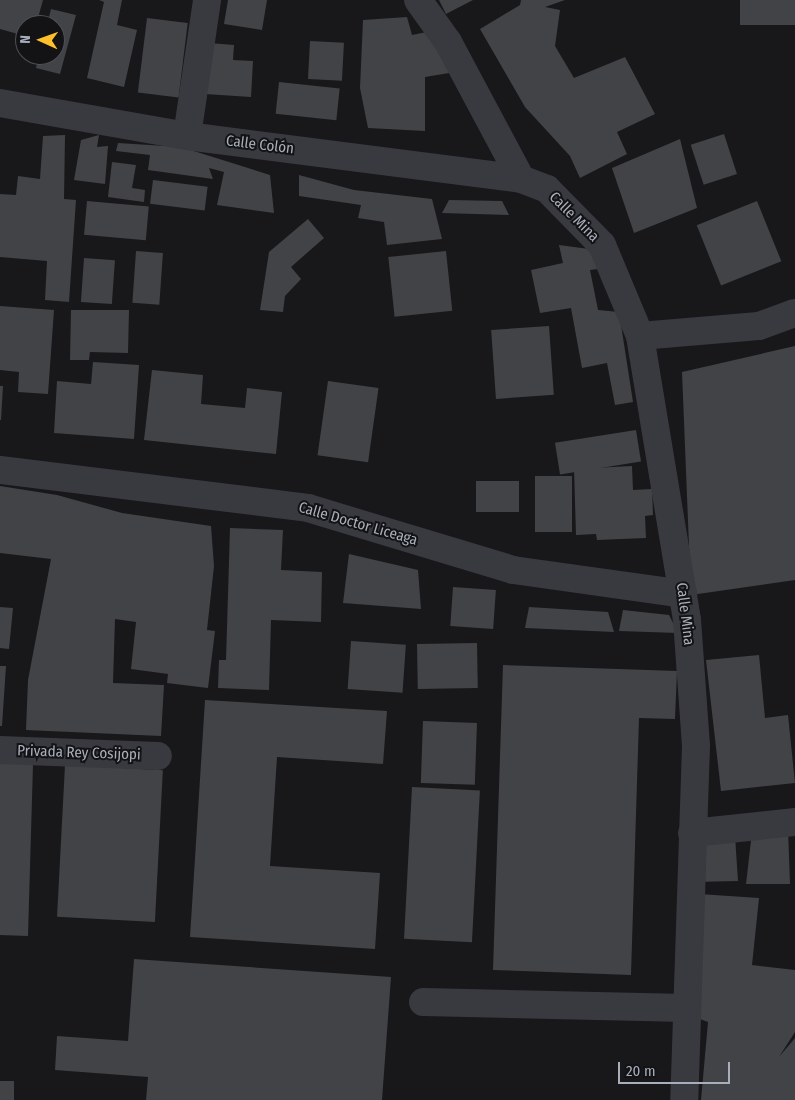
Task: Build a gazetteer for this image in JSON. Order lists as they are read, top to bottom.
{
  "streets": {
    "street": [
      "Calle Colón",
      "Calle Mina",
      "Calle Doctor Liceaga",
      "Privada Rey Cosijopi"
    ]
  },
  "crossings": [
    ["Calle Colón", "Calle Mina"],
    ["Calle Mina", "Calle Doctor Liceaga"]
  ],
  "scale_bar": "20 m",
  "north": "left"
}
